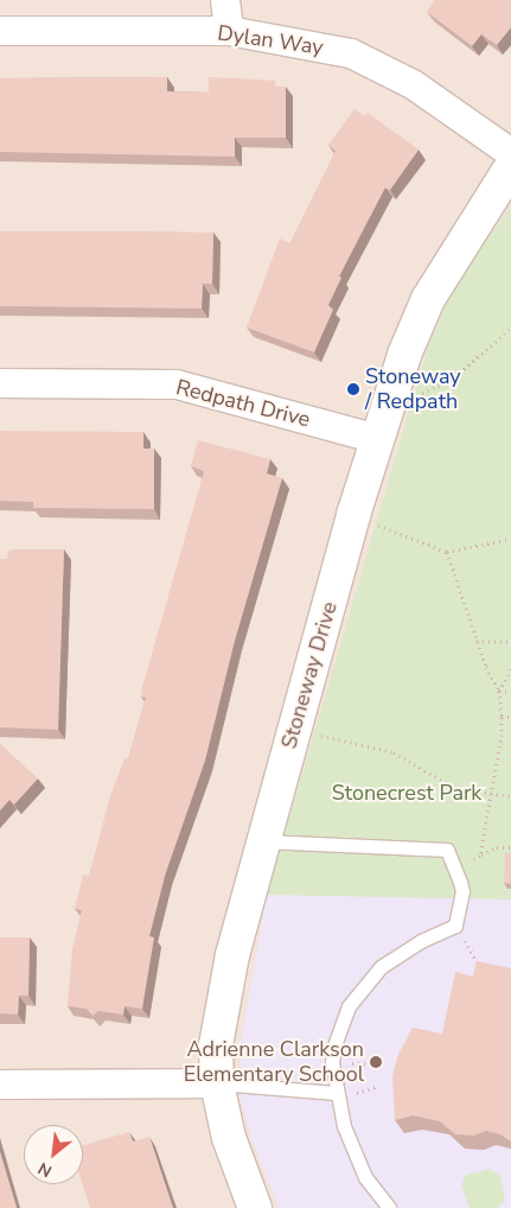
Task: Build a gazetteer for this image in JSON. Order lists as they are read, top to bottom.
{
  "streets": {
    "street": ["Dylan Way", "Redpath Drive", "Stoneway Drive"]
  },
  "crossings": [
    ["Redpath Drive", "Stoneway Drive"]
  ],
  "parks": ["Stonecrest Park"],
  "places": ["Stoneway / Redpath", "Adrienne Clarkson Elementary School"],
  "north": "bottom left"
}
